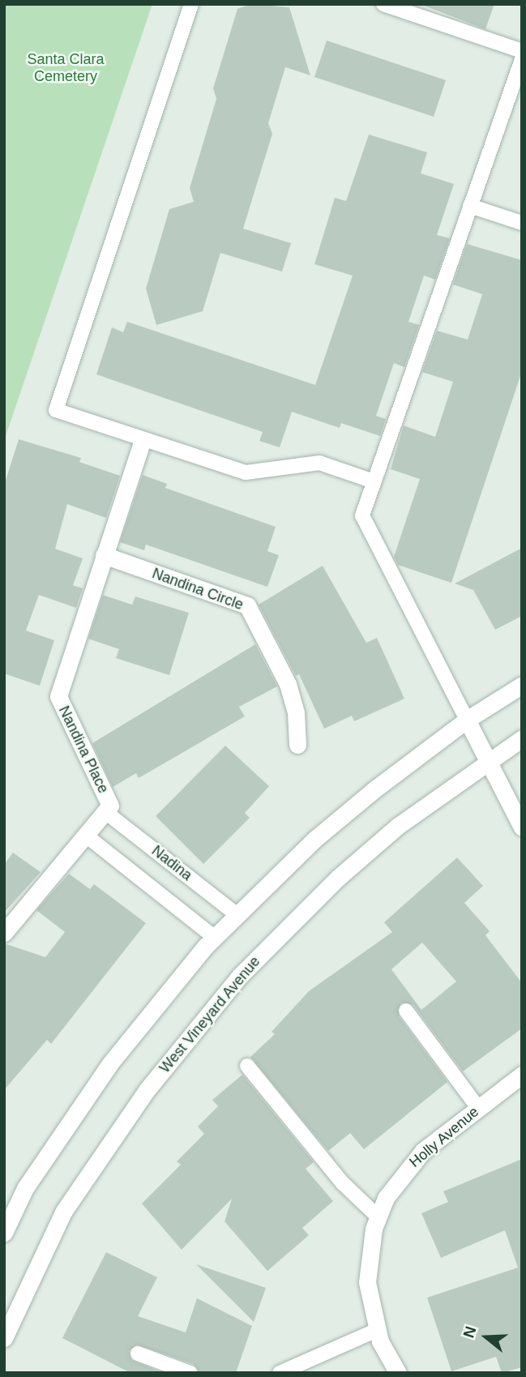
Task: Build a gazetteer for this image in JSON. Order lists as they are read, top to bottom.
{
  "streets": {
    "main road": [
      "Nandina Circle",
      "Nandina Place",
      "West Vineyard Avenue",
      "Holly Avenue"
    ],
    "lane": ["Nadina"]
  },
  "crossings": [
    ["Nandina Circle", "Nandina Place"],
    ["Nandina Place", "Nadina"]
  ],
  "parks": ["Santa Clara Cemetery"],
  "north": "left"
}
